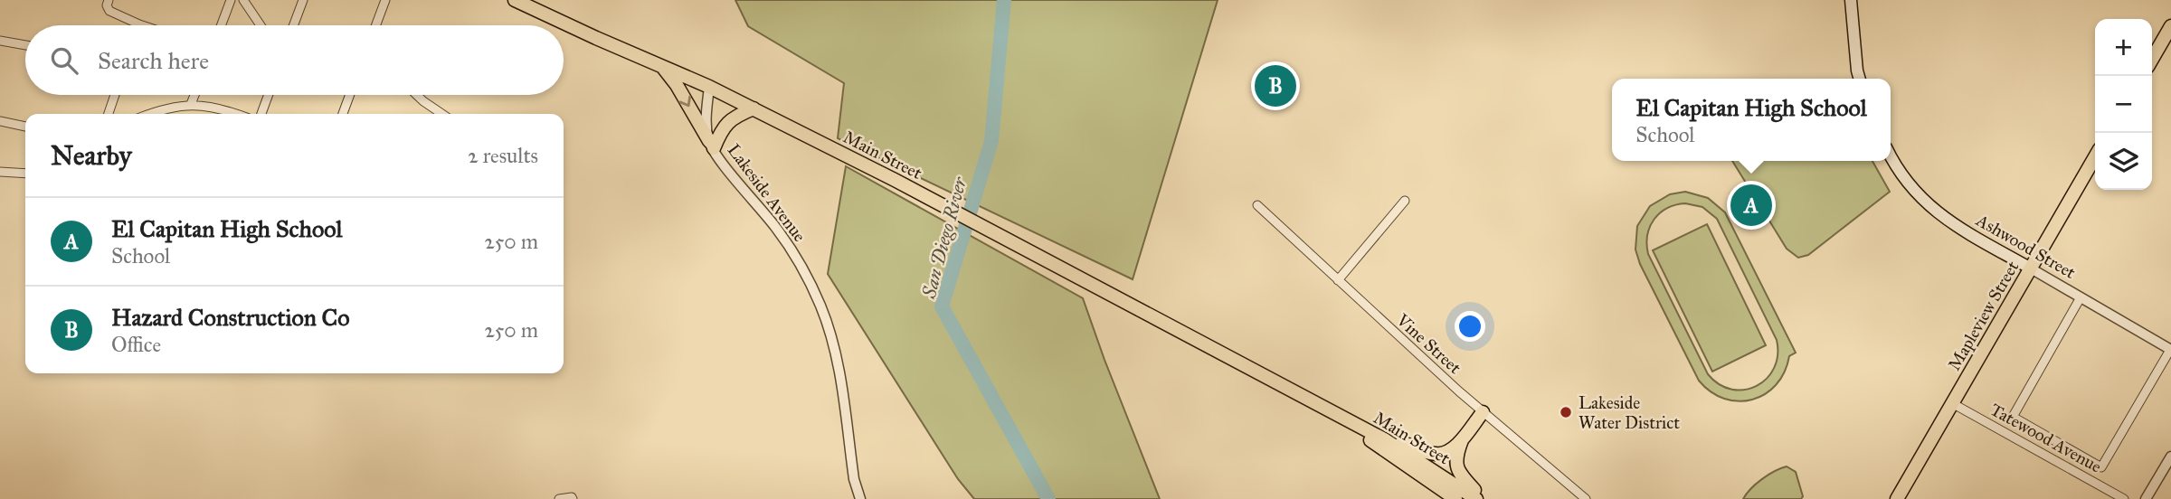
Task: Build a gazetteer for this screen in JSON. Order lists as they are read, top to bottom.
{
  "streets": {
    "main road": ["Main Street", "Ashwood Street", "Mapleview Street"],
    "street": ["Lakeside Avenue", "Vine Street", "Tatewood Avenue"]
  },
  "crossings": [
    ["Main Street", "Lakeside Avenue"],
    ["Ashwood Street", "Mapleview Street"],
    ["Mapleview Street", "Tatewood Avenue"]
  ],
  "water": ["San Diego River"],
  "places": ["Lakeside Water District"],
  "page": {
    "map_buttons": ["+", "−"],
    "search": "Search here",
    "pins": ["B", "A"],
    "popup": ["El Capitan High School", "School"],
    "heading": ["Nearby", "2 results"],
    "list": [
      {
        "mark": "A",
        "name": "El Capitan High School",
        "note": "School",
        "value": "250 m"
      },
      {
        "mark": "B",
        "name": "Hazard Construction Co",
        "note": "Office",
        "value": "250 m"
      }
    ]
  }
}
